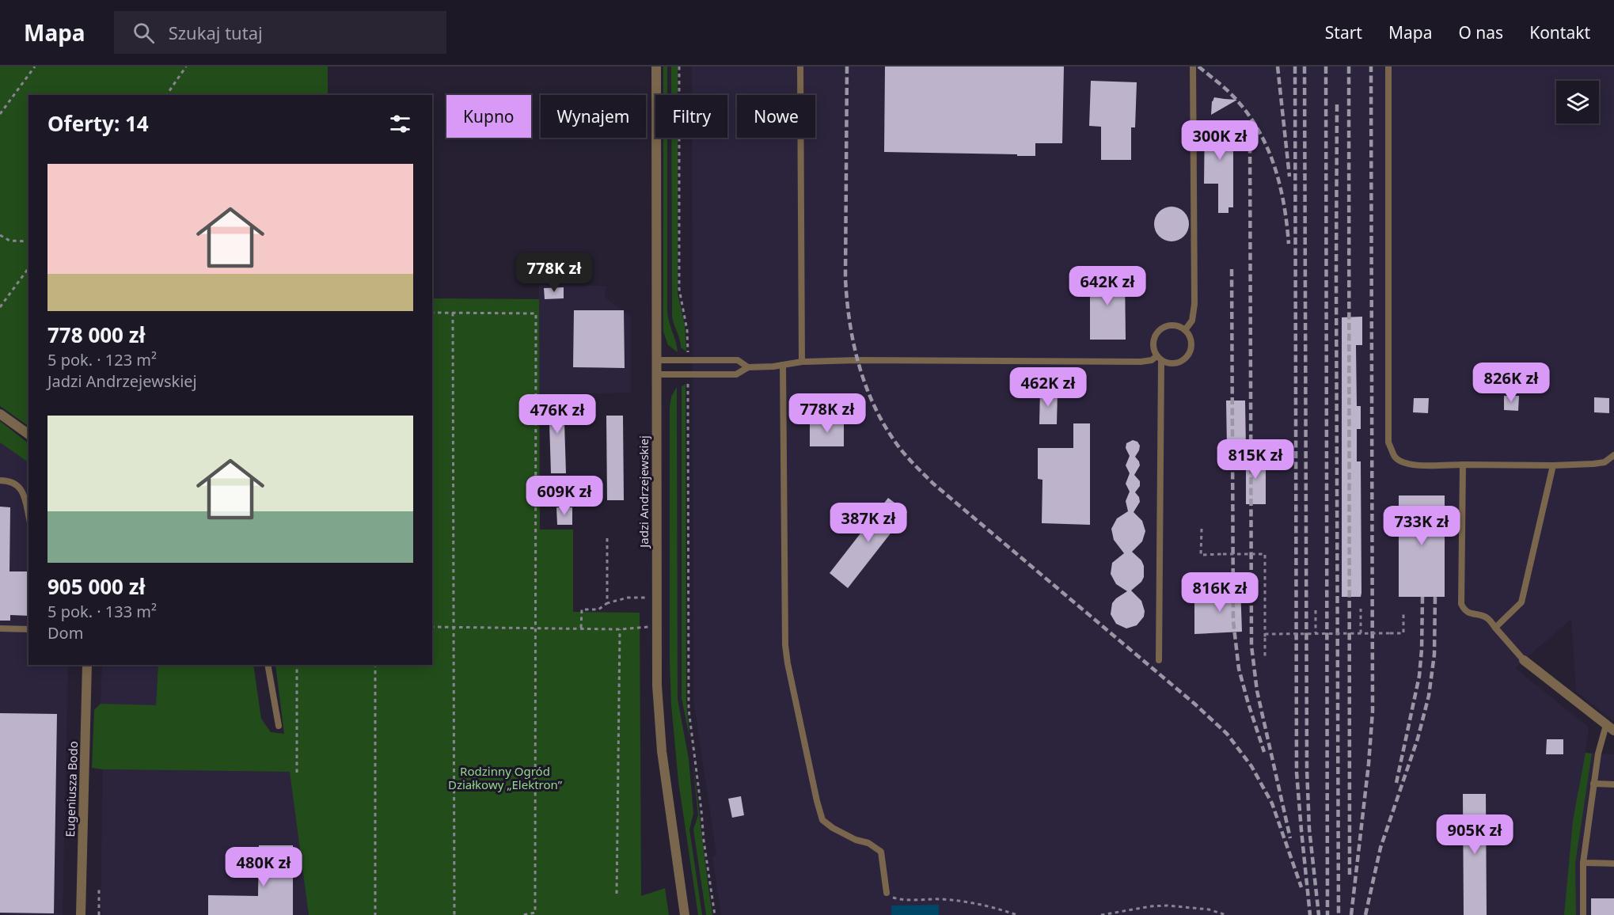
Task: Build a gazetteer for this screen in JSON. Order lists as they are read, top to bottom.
{
  "streets": {
    "street": ["Jadzi Andrzejewskiej", "Eugeniusza Bodo"]
  },
  "parks": ["Rodzinny Ogród Działkowy „Elektron”"],
  "page": {
    "header": "Mapa",
    "search": "Szukaj tutaj",
    "nav": [
      "Start",
      "Mapa",
      "O nas",
      "Kontakt"
    ],
    "chip": [
      "Kupno",
      "Wynajem",
      "Filtry",
      "Nowe"
    ],
    "heading": "Oferty: 14",
    "price": [
      "300K zł",
      "778K zł",
      "642K zł",
      "826K zł",
      "462K zł",
      "778K zł",
      "476K zł",
      "815K zł",
      "609K zł",
      "387K zł",
      "733K zł",
      "816K zł",
      "905K zł",
      "480K zł"
    ],
    "list": [
      {
        "name": "778 000 zł",
        "note": "5 pok. · 123 m² · Jadzi Andrzejewskiej"
      },
      {
        "name": "905 000 zł",
        "note": "5 pok. · 133 m² · Dom"
      }
    ]
  }
}
